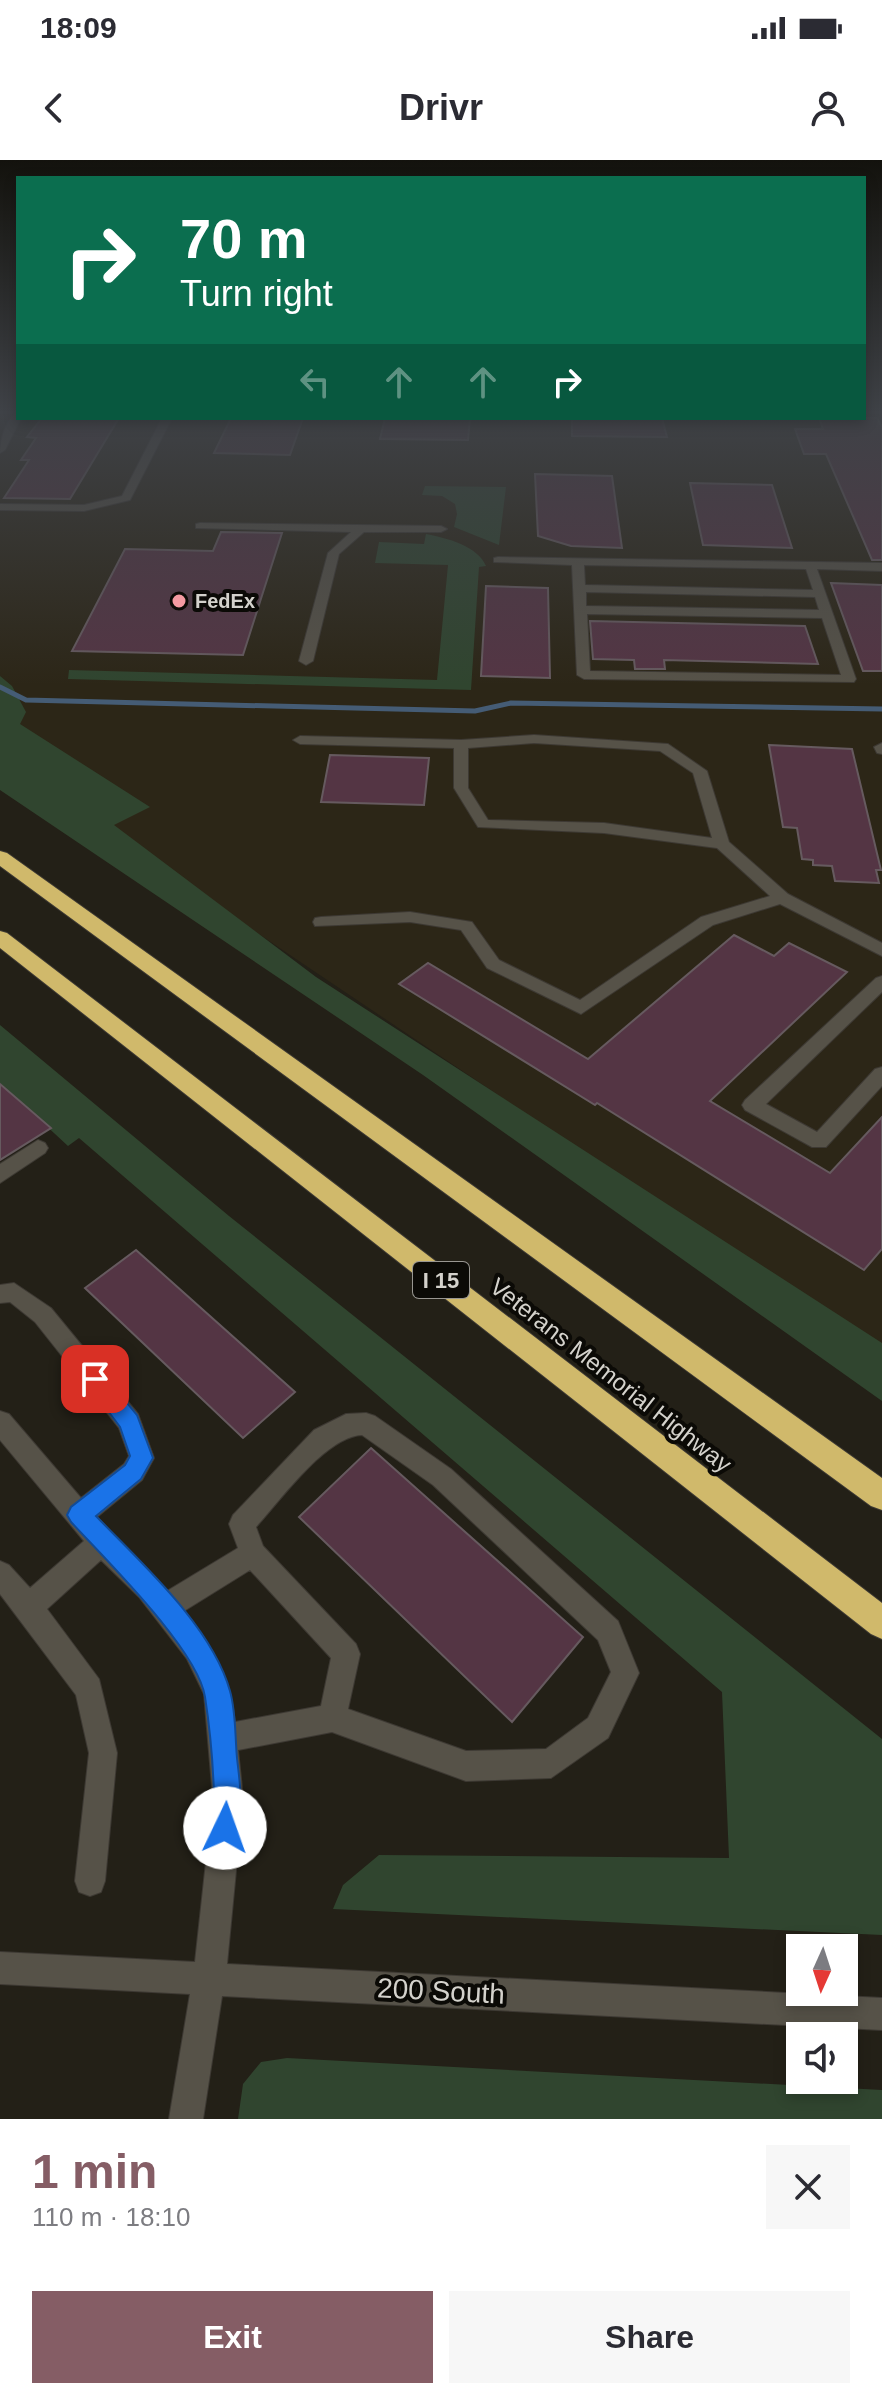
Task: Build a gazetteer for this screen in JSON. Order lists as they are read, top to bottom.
{
  "streets": {
    "highway": ["I 15", "Veterans Memorial Highway"],
    "street": ["200 South"]
  },
  "places": ["FedEx"],
  "north": "bottom",
  "page": {
    "status": "18:09",
    "header": "Drivr",
    "turn": ["70 m", "Turn right"],
    "heading": ["1 min", "110 m · 18:10"],
    "buttons": ["Exit", "Share"]
  }
}
